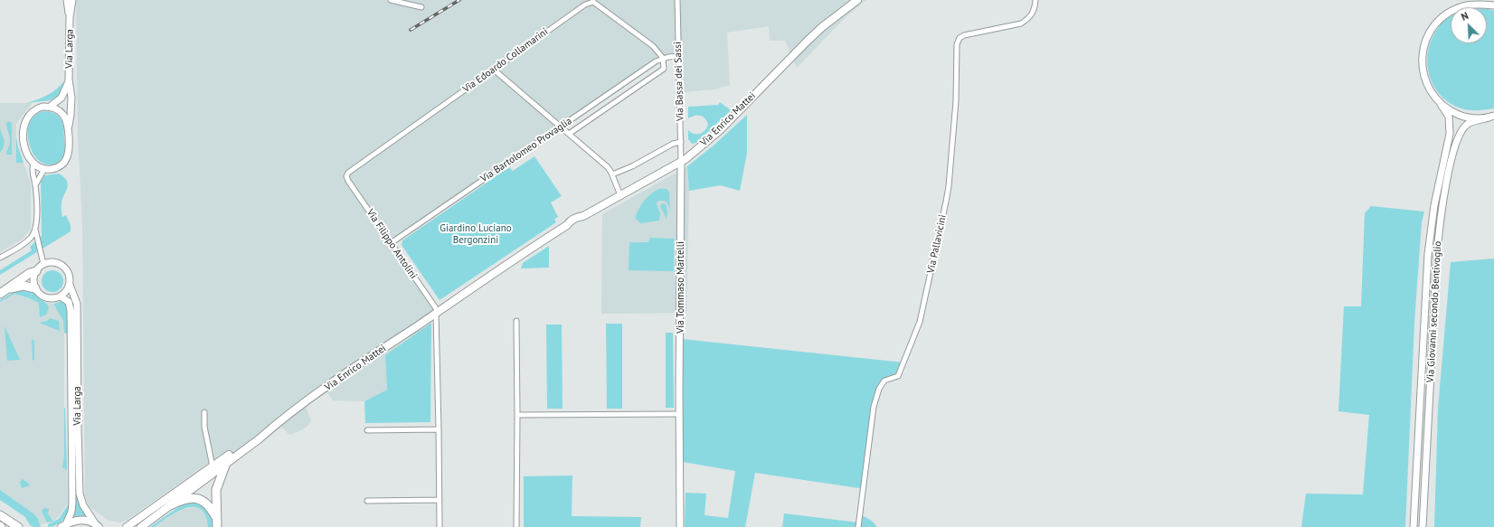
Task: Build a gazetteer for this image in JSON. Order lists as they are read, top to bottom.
{
  "streets": {
    "main road": [
      "Via Larga",
      "Via Enrico Mattei",
      "Via Tommaso Martelli",
      "Via Giovanni secondo Bentivoglio"
    ],
    "street": [
      "Via Edoardo Collamarini",
      "Via Bassa dei Sassi",
      "Via Bartolomeo Provaglia",
      "Via Filippo Antolini",
      "Via Pallavicini"
    ]
  },
  "crossings": [
    ["Via Edoardo Collamarini", "Via Bartolomeo Provaglia"],
    ["Via Edoardo Collamarini", "Via Filippo Antolini"],
    ["Via Bassa dei Sassi", "Via Enrico Mattei"],
    ["Via Bassa dei Sassi", "Via Bartolomeo Provaglia"],
    ["Via Bassa dei Sassi", "Via Tommaso Martelli"],
    ["Via Enrico Mattei", "Via Filippo Antolini"],
    ["Via Enrico Mattei", "Via Tommaso Martelli"],
    ["Via Bartolomeo Provaglia", "Via Filippo Antolini"]
  ],
  "parks": ["Giardino Luciano Bergonzini"],
  "north": "top left"
}
